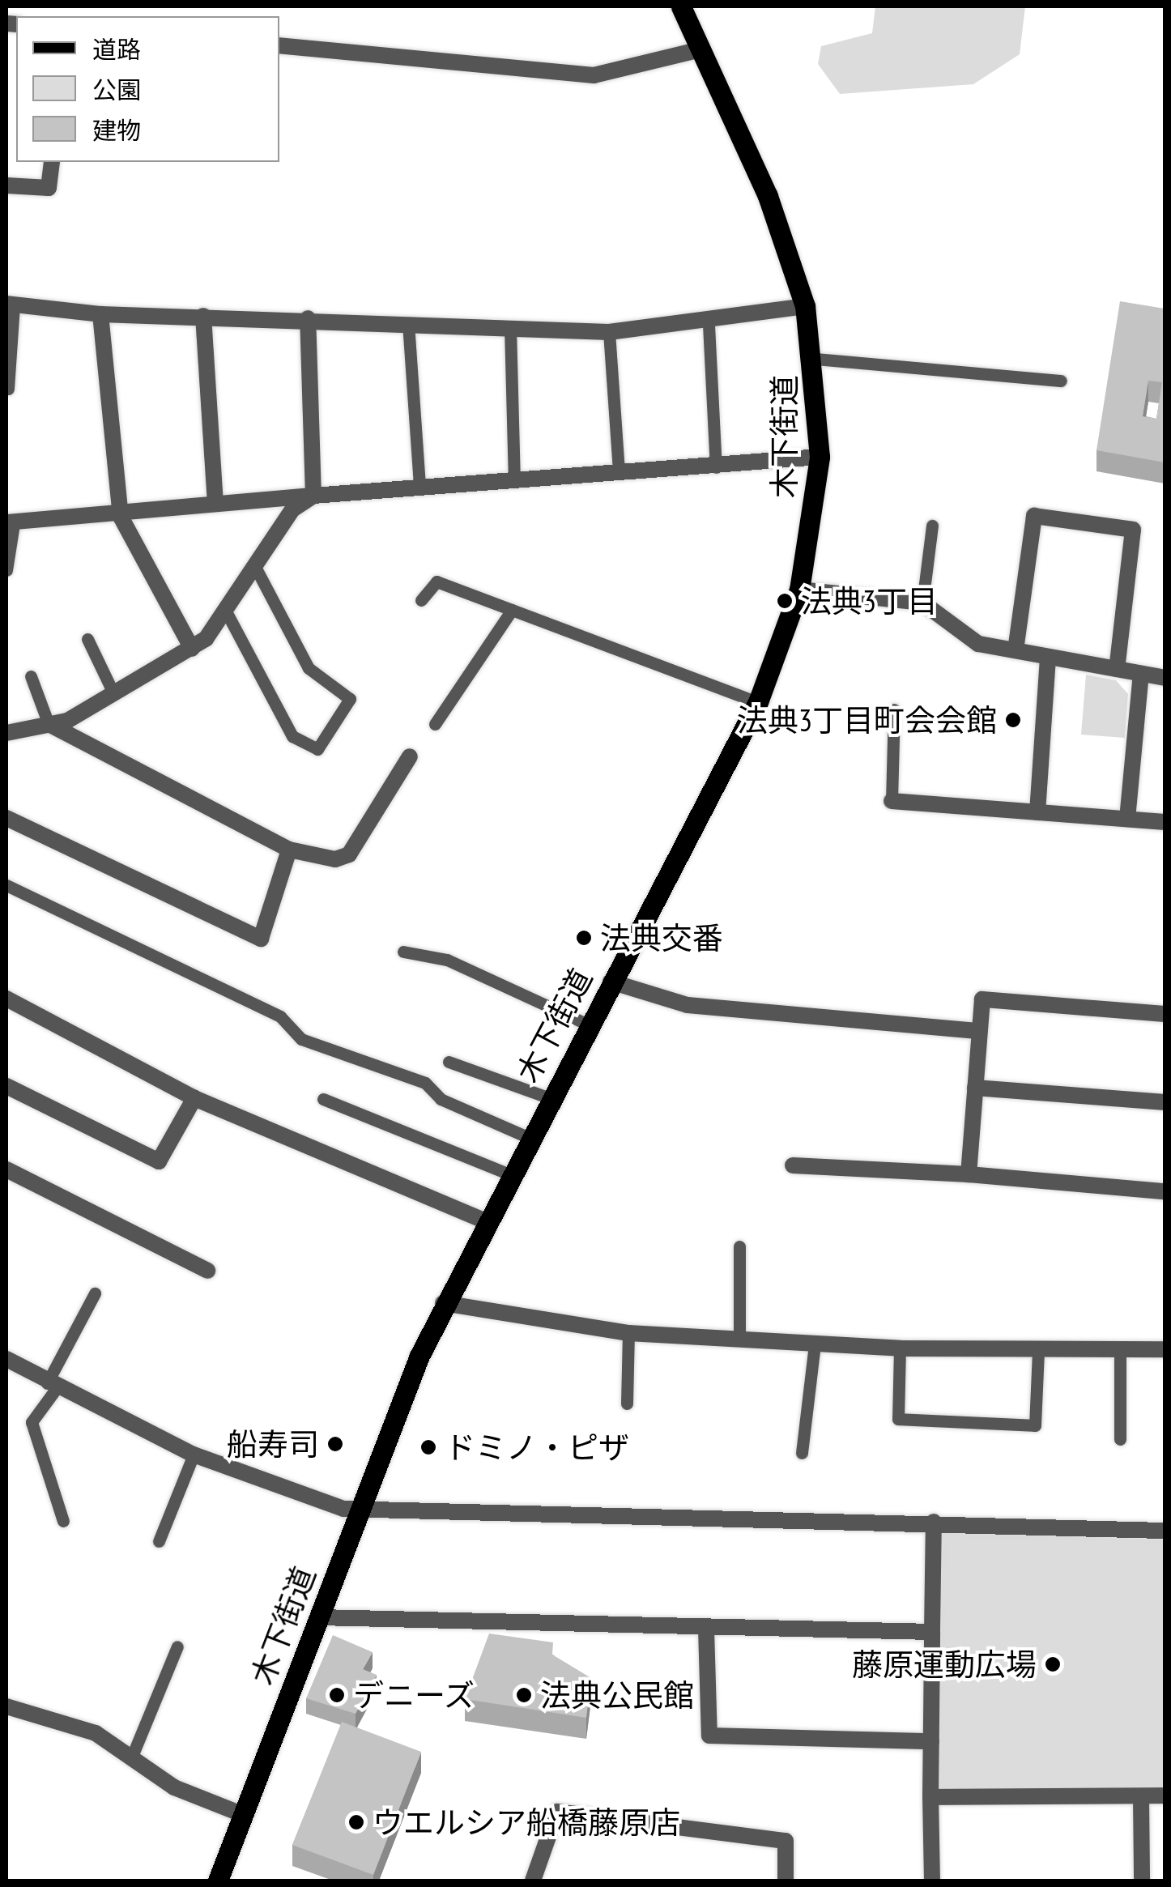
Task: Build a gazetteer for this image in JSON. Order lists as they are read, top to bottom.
{
  "streets": {
    "main road": ["木下街道"]
  },
  "places": [
    "法典3丁目",
    "法典3丁目町会会館",
    "法典交番",
    "船寿司",
    "ドミノ・ピザ",
    "藤原運動広場",
    "デニーズ",
    "法典公民館",
    "ウエルシア船橋藤原店"
  ],
  "legend": ["道路", "公園", "建物"]
}
